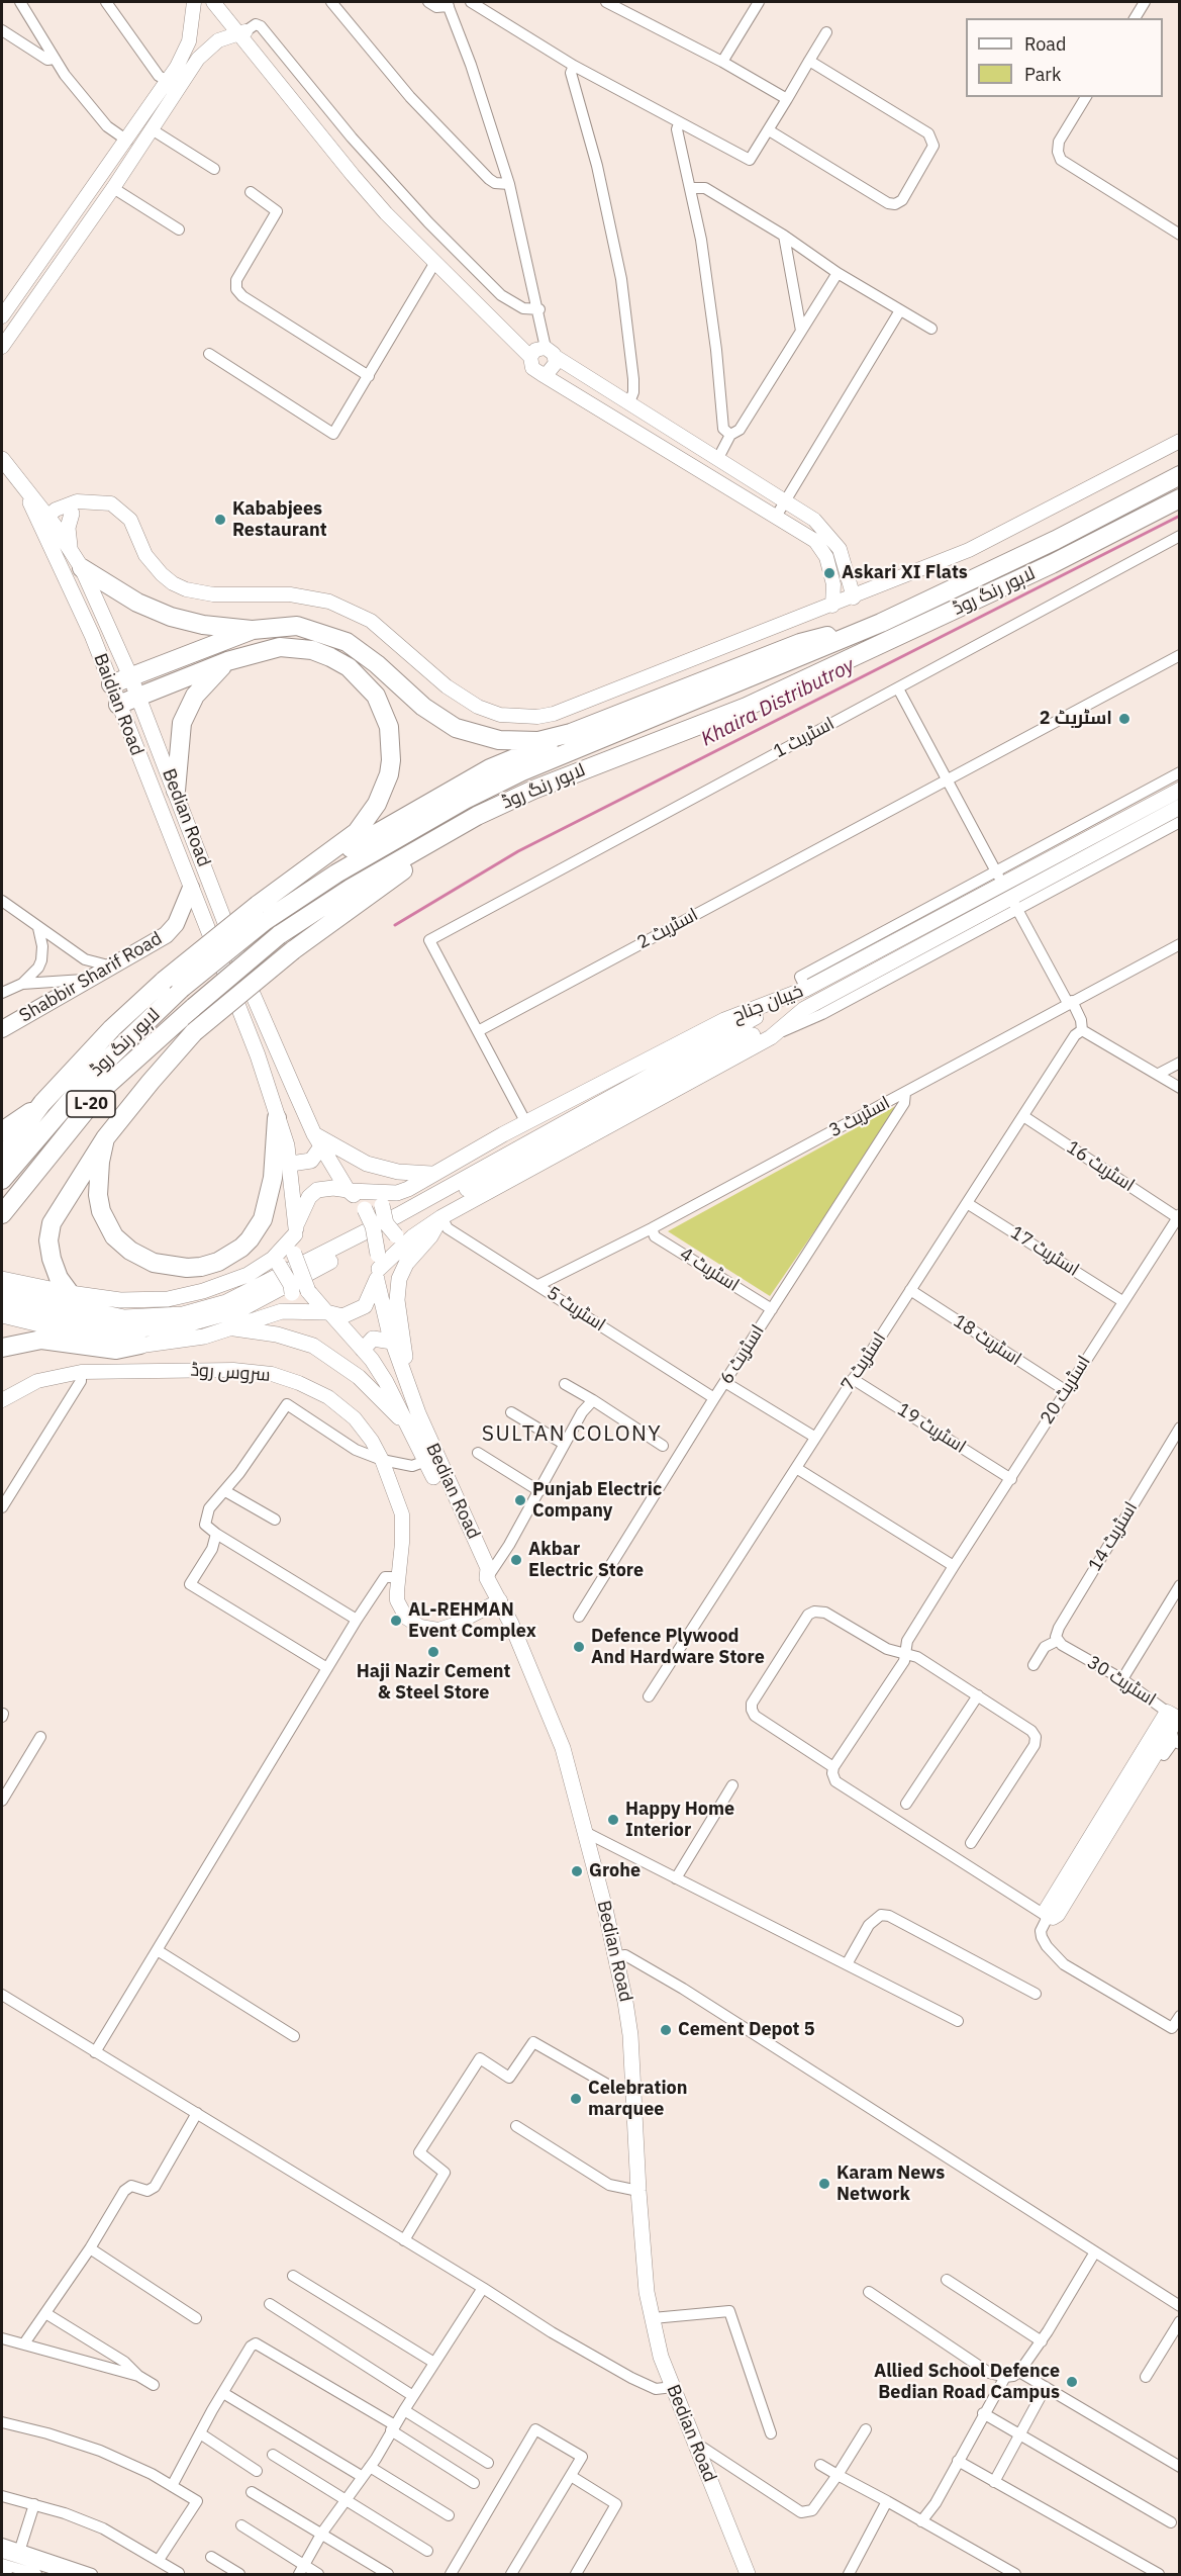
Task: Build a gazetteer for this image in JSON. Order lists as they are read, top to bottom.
{
  "streets": {
    "highway": ["لاہور رنگ روڈ", "L-20"],
    "main road": [
      "Baidian Road",
      "Bedian Road",
      "Shabbir Sharif Road",
      "خیبان جناح"
    ],
    "street": [
      "اسٹریٹ 1",
      "اسٹریٹ 2",
      "اسٹریٹ 3",
      "اسٹریٹ 16",
      "اسٹریٹ 17",
      "اسٹریٹ 4",
      "اسٹریٹ 5",
      "اسٹریٹ 18",
      "اسٹریٹ 6",
      "اسٹریٹ 7",
      "سروس روڈ",
      "اسٹریٹ 20",
      "اسٹریٹ 19",
      "اسٹریٹ 14",
      "اسٹریٹ 30"
    ]
  },
  "crossings": [
    ["Baidian Road", "Bedian Road"],
    ["Baidian Road", "Shabbir Sharif Road"],
    ["اسٹریٹ 1", "اسٹریٹ 2"],
    ["Bedian Road", "خیبان جناح"],
    ["Bedian Road", "سروس روڈ"],
    ["خیبان جناح", "اسٹریٹ 5"],
    ["اسٹریٹ 3", "اسٹریٹ 4"],
    ["اسٹریٹ 3", "اسٹریٹ 5"],
    ["اسٹریٹ 3", "اسٹریٹ 6"],
    ["اسٹریٹ 16", "اسٹریٹ 7"],
    ["اسٹریٹ 16", "اسٹریٹ 20"],
    ["اسٹریٹ 17", "اسٹریٹ 7"],
    ["اسٹریٹ 17", "اسٹریٹ 20"],
    ["اسٹریٹ 4", "اسٹریٹ 6"],
    ["اسٹریٹ 5", "اسٹریٹ 6"],
    ["اسٹریٹ 18", "اسٹریٹ 7"],
    ["اسٹریٹ 18", "اسٹریٹ 20"],
    ["اسٹریٹ 7", "اسٹریٹ 19"],
    ["اسٹریٹ 20", "اسٹریٹ 19"],
    ["اسٹریٹ 14", "اسٹریٹ 30"]
  ],
  "districts": ["SULTAN COLONY"],
  "water": ["Khaira Distributroy"],
  "places": [
    "Kababjees Restaurant",
    "Askari XI Flats",
    "اسٹریٹ 2",
    "Punjab Electric Company",
    "Akbar Electric Store",
    "AL-REHMAN Event Complex",
    "Defence Plywood And Hardware Store",
    "Haji Nazir Cement & Steel Store",
    "Happy Home Interior",
    "Grohe",
    "Cement Depot 5",
    "Celebration marquee",
    "Karam News Network",
    "Allied School Defence Bedian Road Campus"
  ],
  "legend": ["Road", "Park"]
}
